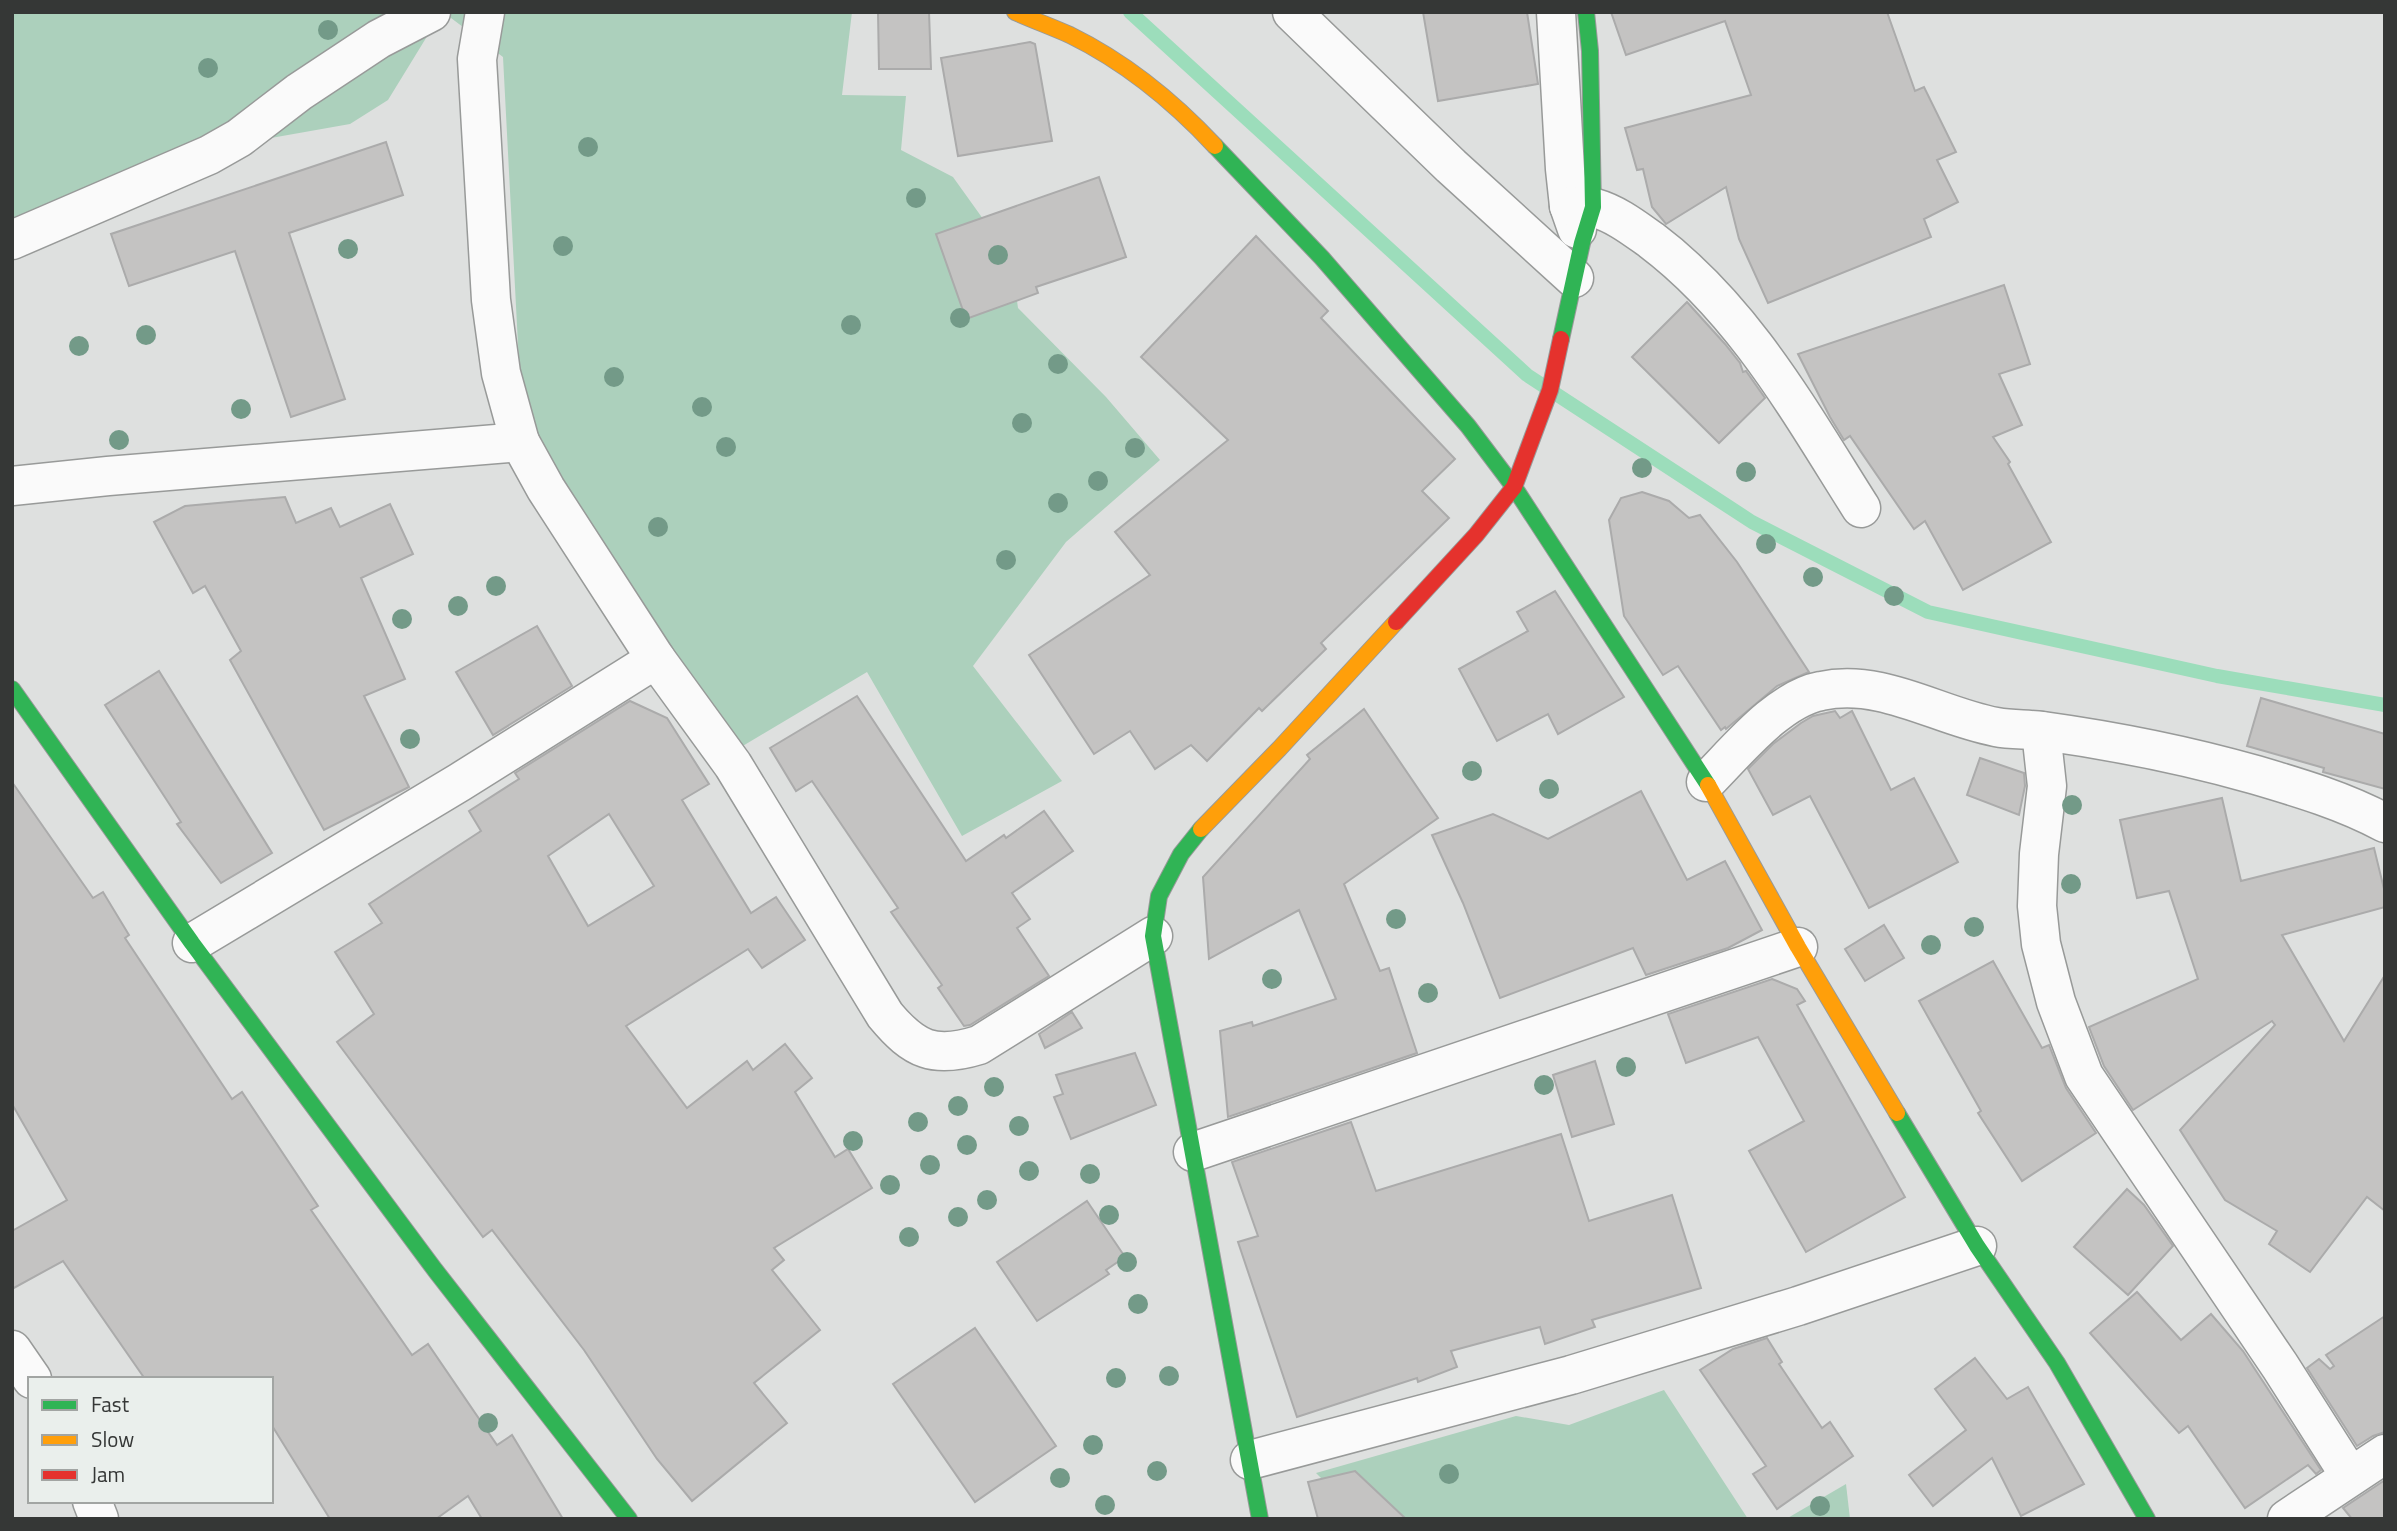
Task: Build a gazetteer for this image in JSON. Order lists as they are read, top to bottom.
{
  "legend": ["Fast", "Slow", "Jam"]
}
